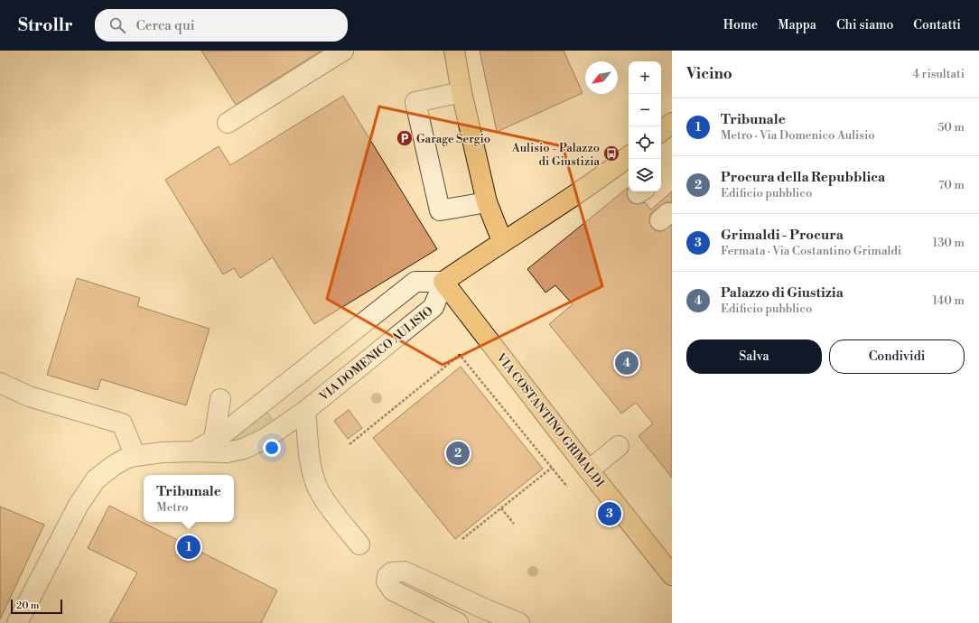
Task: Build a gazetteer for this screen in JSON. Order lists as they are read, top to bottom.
{
  "streets": {
    "main road": ["VIA COSTANTINO GRIMALDI"],
    "street": ["VIA DOMENICO AULISIO"]
  },
  "crossings": [
    ["VIA DOMENICO AULISIO", "VIA COSTANTINO GRIMALDI"]
  ],
  "places": {
    "parking": ["Garage Sergio"],
    "bus stop": ["Aulisio - Palazzo di Giustizia"]
  },
  "scale_bar": "20 m",
  "north": "bottom left",
  "page": {
    "header": "Strollr",
    "search": "Cerca qui",
    "nav": [
      "Home",
      "Mappa",
      "Chi siamo",
      "Contatti"
    ],
    "heading": ["Vicino", "4 risultati"],
    "map_buttons": ["+", "−"],
    "list": [
      {
        "mark": "1",
        "name": "Tribunale",
        "note": "Metro · Via Domenico Aulisio",
        "value": "50 m"
      },
      {
        "mark": "2",
        "name": "Procura della Repubblica",
        "note": "Edificio pubblico",
        "value": "70 m"
      },
      {
        "mark": "3",
        "name": "Grimaldi - Procura",
        "note": "Fermata · Via Costantino Grimaldi",
        "value": "130 m"
      },
      {
        "mark": "4",
        "name": "Palazzo di Giustizia",
        "note": "Edificio pubblico",
        "value": "140 m"
      }
    ],
    "buttons": ["Salva", "Condividi"],
    "pins": [
      "4",
      "2",
      "3",
      "1"
    ],
    "popup": ["Tribunale", "Metro"],
    "scale": "20 m"
  }
}
